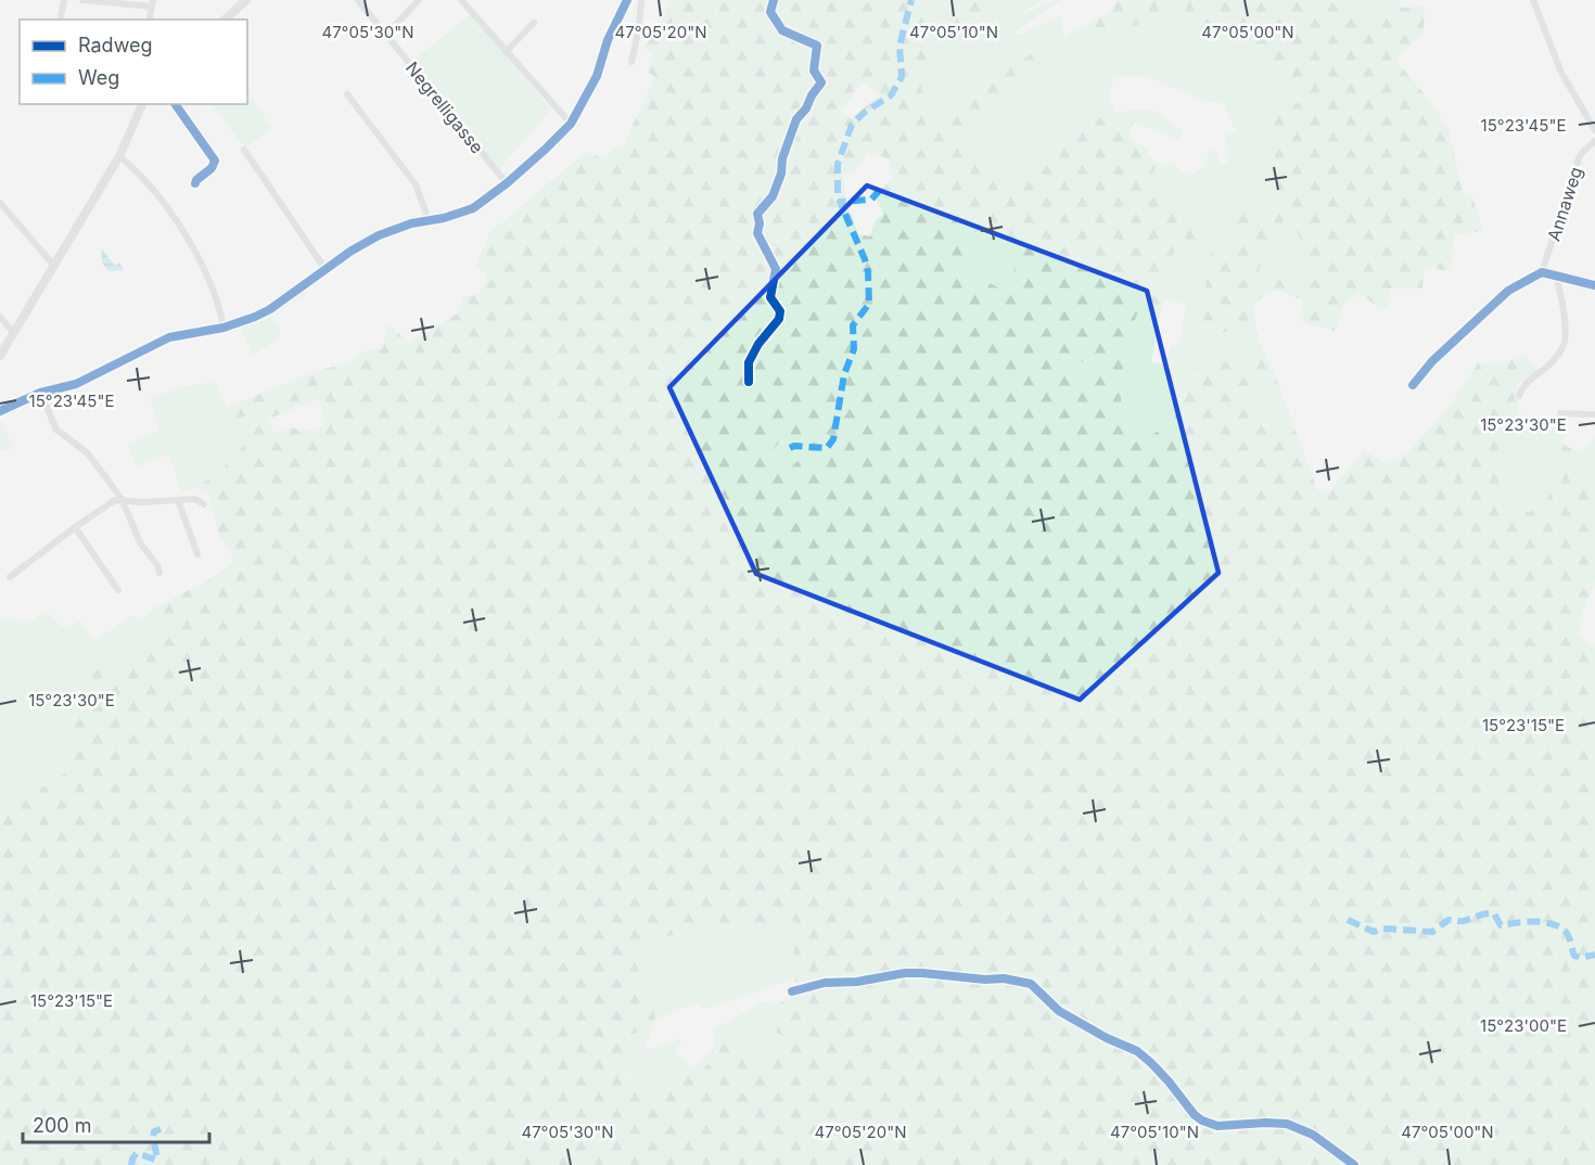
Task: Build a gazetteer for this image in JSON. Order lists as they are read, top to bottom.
{
  "streets": {
    "street": ["Negrelligasse", "Annaweg"]
  },
  "legend": ["Radweg", "Weg"],
  "scale_bar": "200 m",
  "coordinates": [
    "47°05'30\"N",
    "47°05'20\"N",
    "47°05'10\"N",
    "47°05'00\"N",
    "15°23'45\"E",
    "15°23'30\"E",
    "15°23'15\"E",
    "15°23'00\"E"
  ]
}
